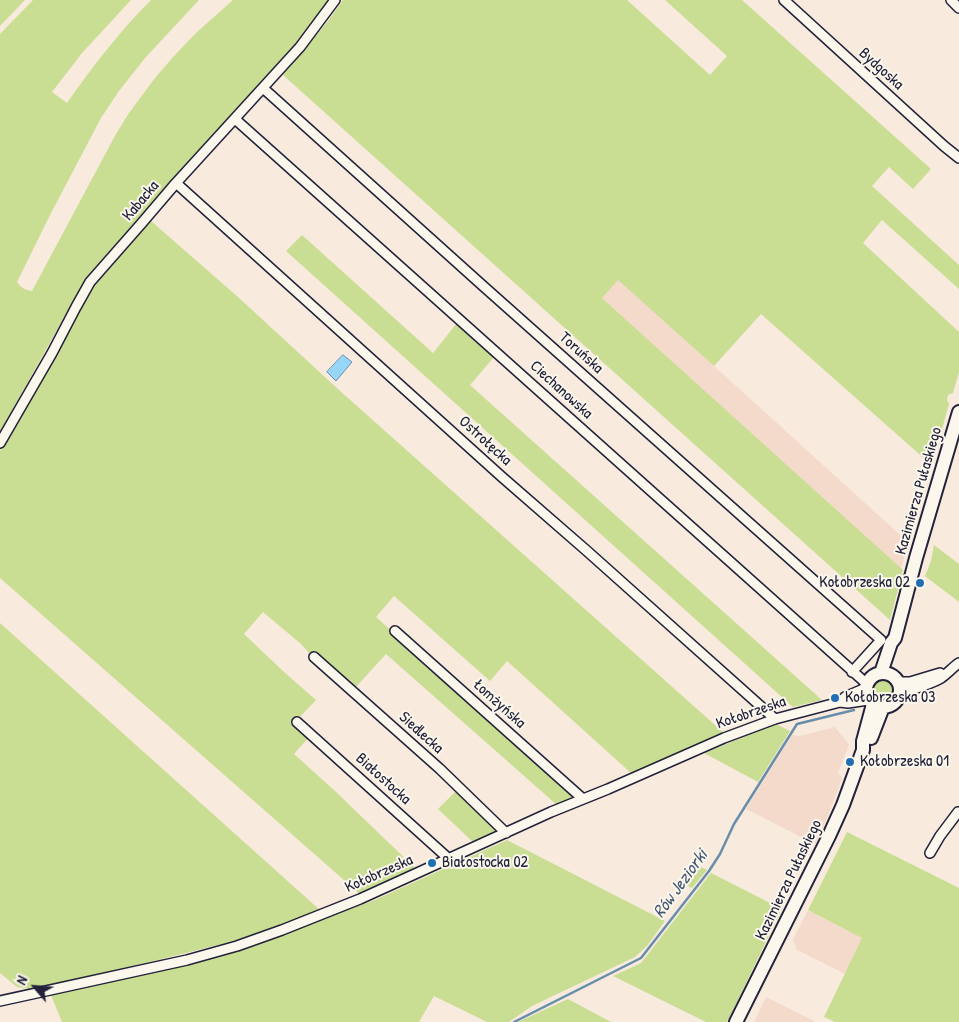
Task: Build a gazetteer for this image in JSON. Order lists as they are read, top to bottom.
{
  "streets": {
    "main road": ["Kazimierza Pułaskiego"],
    "street": [
      "Bydgoska",
      "Kabacka",
      "Toruńska",
      "Ciechanowska",
      "Ostrołęcka",
      "Łomżyńska",
      "Kołobrzeska",
      "Siedlecka",
      "Białostocka"
    ]
  },
  "crossings": [
    ["Kabacka", "Toruńska"],
    ["Kabacka", "Ciechanowska"],
    ["Kabacka", "Ostrołęcka"],
    ["Toruńska", "Ciechanowska"],
    ["Ciechanowska", "Kazimierza Pułaskiego"],
    ["Ciechanowska", "Kołobrzeska"],
    ["Ostrołęcka", "Kołobrzeska"],
    ["Kazimierza Pułaskiego", "Kołobrzeska"],
    ["Łomżyńska", "Kołobrzeska"],
    ["Kołobrzeska", "Siedlecka"],
    ["Kołobrzeska", "Białostocka"]
  ],
  "water": ["Rów Jeziorki"],
  "places": [
    "Kołobrzeska 02",
    "Kołobrzeska 03",
    "Kołobrzeska 01",
    "Białostocka 02"
  ],
  "north": "top left"
}
